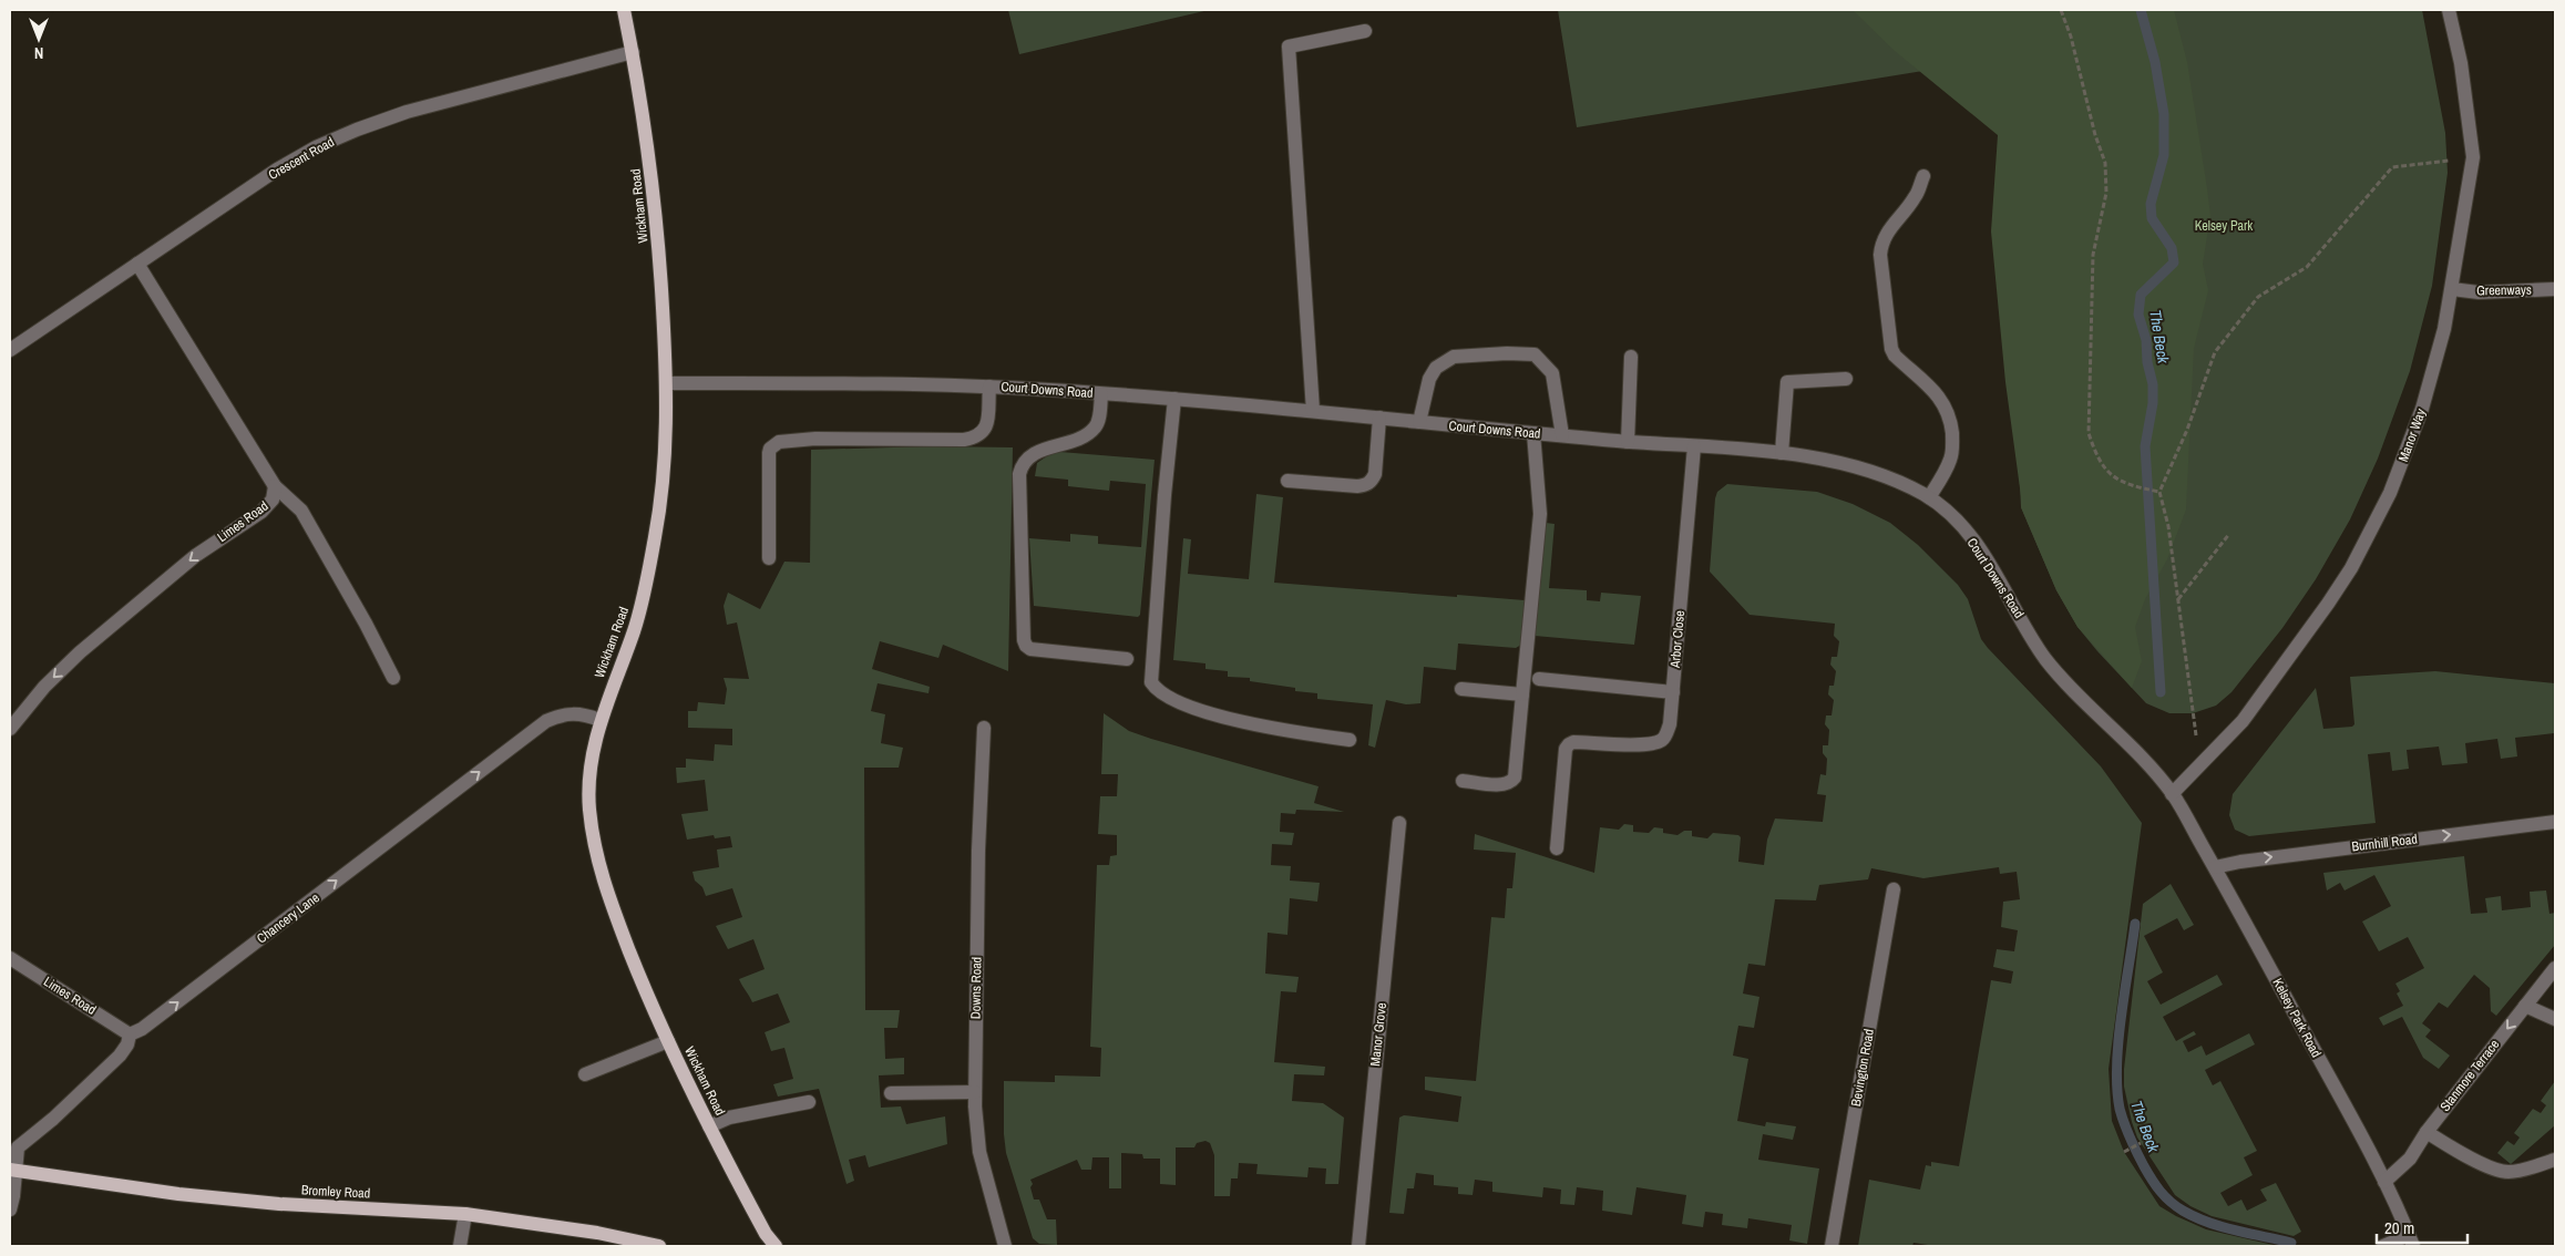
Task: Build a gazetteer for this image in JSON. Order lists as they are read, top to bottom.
{
  "streets": {
    "main road": ["Wickham Road", "Bromley Road"],
    "street": [
      "Crescent Road",
      "Greenways",
      "Court Downs Road",
      "Manor Way",
      "Limes Road",
      "Arbor Close",
      "Burnhill Road",
      "Chancery Lane",
      "Downs Road",
      "Kelsey Park Road",
      "Manor Grove",
      "Bevington Road",
      "Stanmore Terrace"
    ]
  },
  "crossings": [
    ["Crescent Road", "Wickham Road"],
    ["Crescent Road", "Limes Road"],
    ["Wickham Road", "Court Downs Road"],
    ["Wickham Road", "Chancery Lane"],
    ["Greenways", "Manor Way"],
    ["Court Downs Road", "Manor Way"],
    ["Court Downs Road", "Arbor Close"],
    ["Court Downs Road", "Kelsey Park Road"],
    ["Manor Way", "Kelsey Park Road"],
    ["Limes Road", "Chancery Lane"],
    ["Burnhill Road", "Kelsey Park Road"],
    ["Chancery Lane", "Bromley Road"],
    ["Kelsey Park Road", "Stanmore Terrace"]
  ],
  "one_way": [
    "Limes Road",
    "Burnhill Road",
    "Chancery Lane",
    "Stanmore Terrace"
  ],
  "water": ["The Beck"],
  "parks": ["Kelsey Park"],
  "scale_bar": "20 m",
  "north": "bottom"
}
